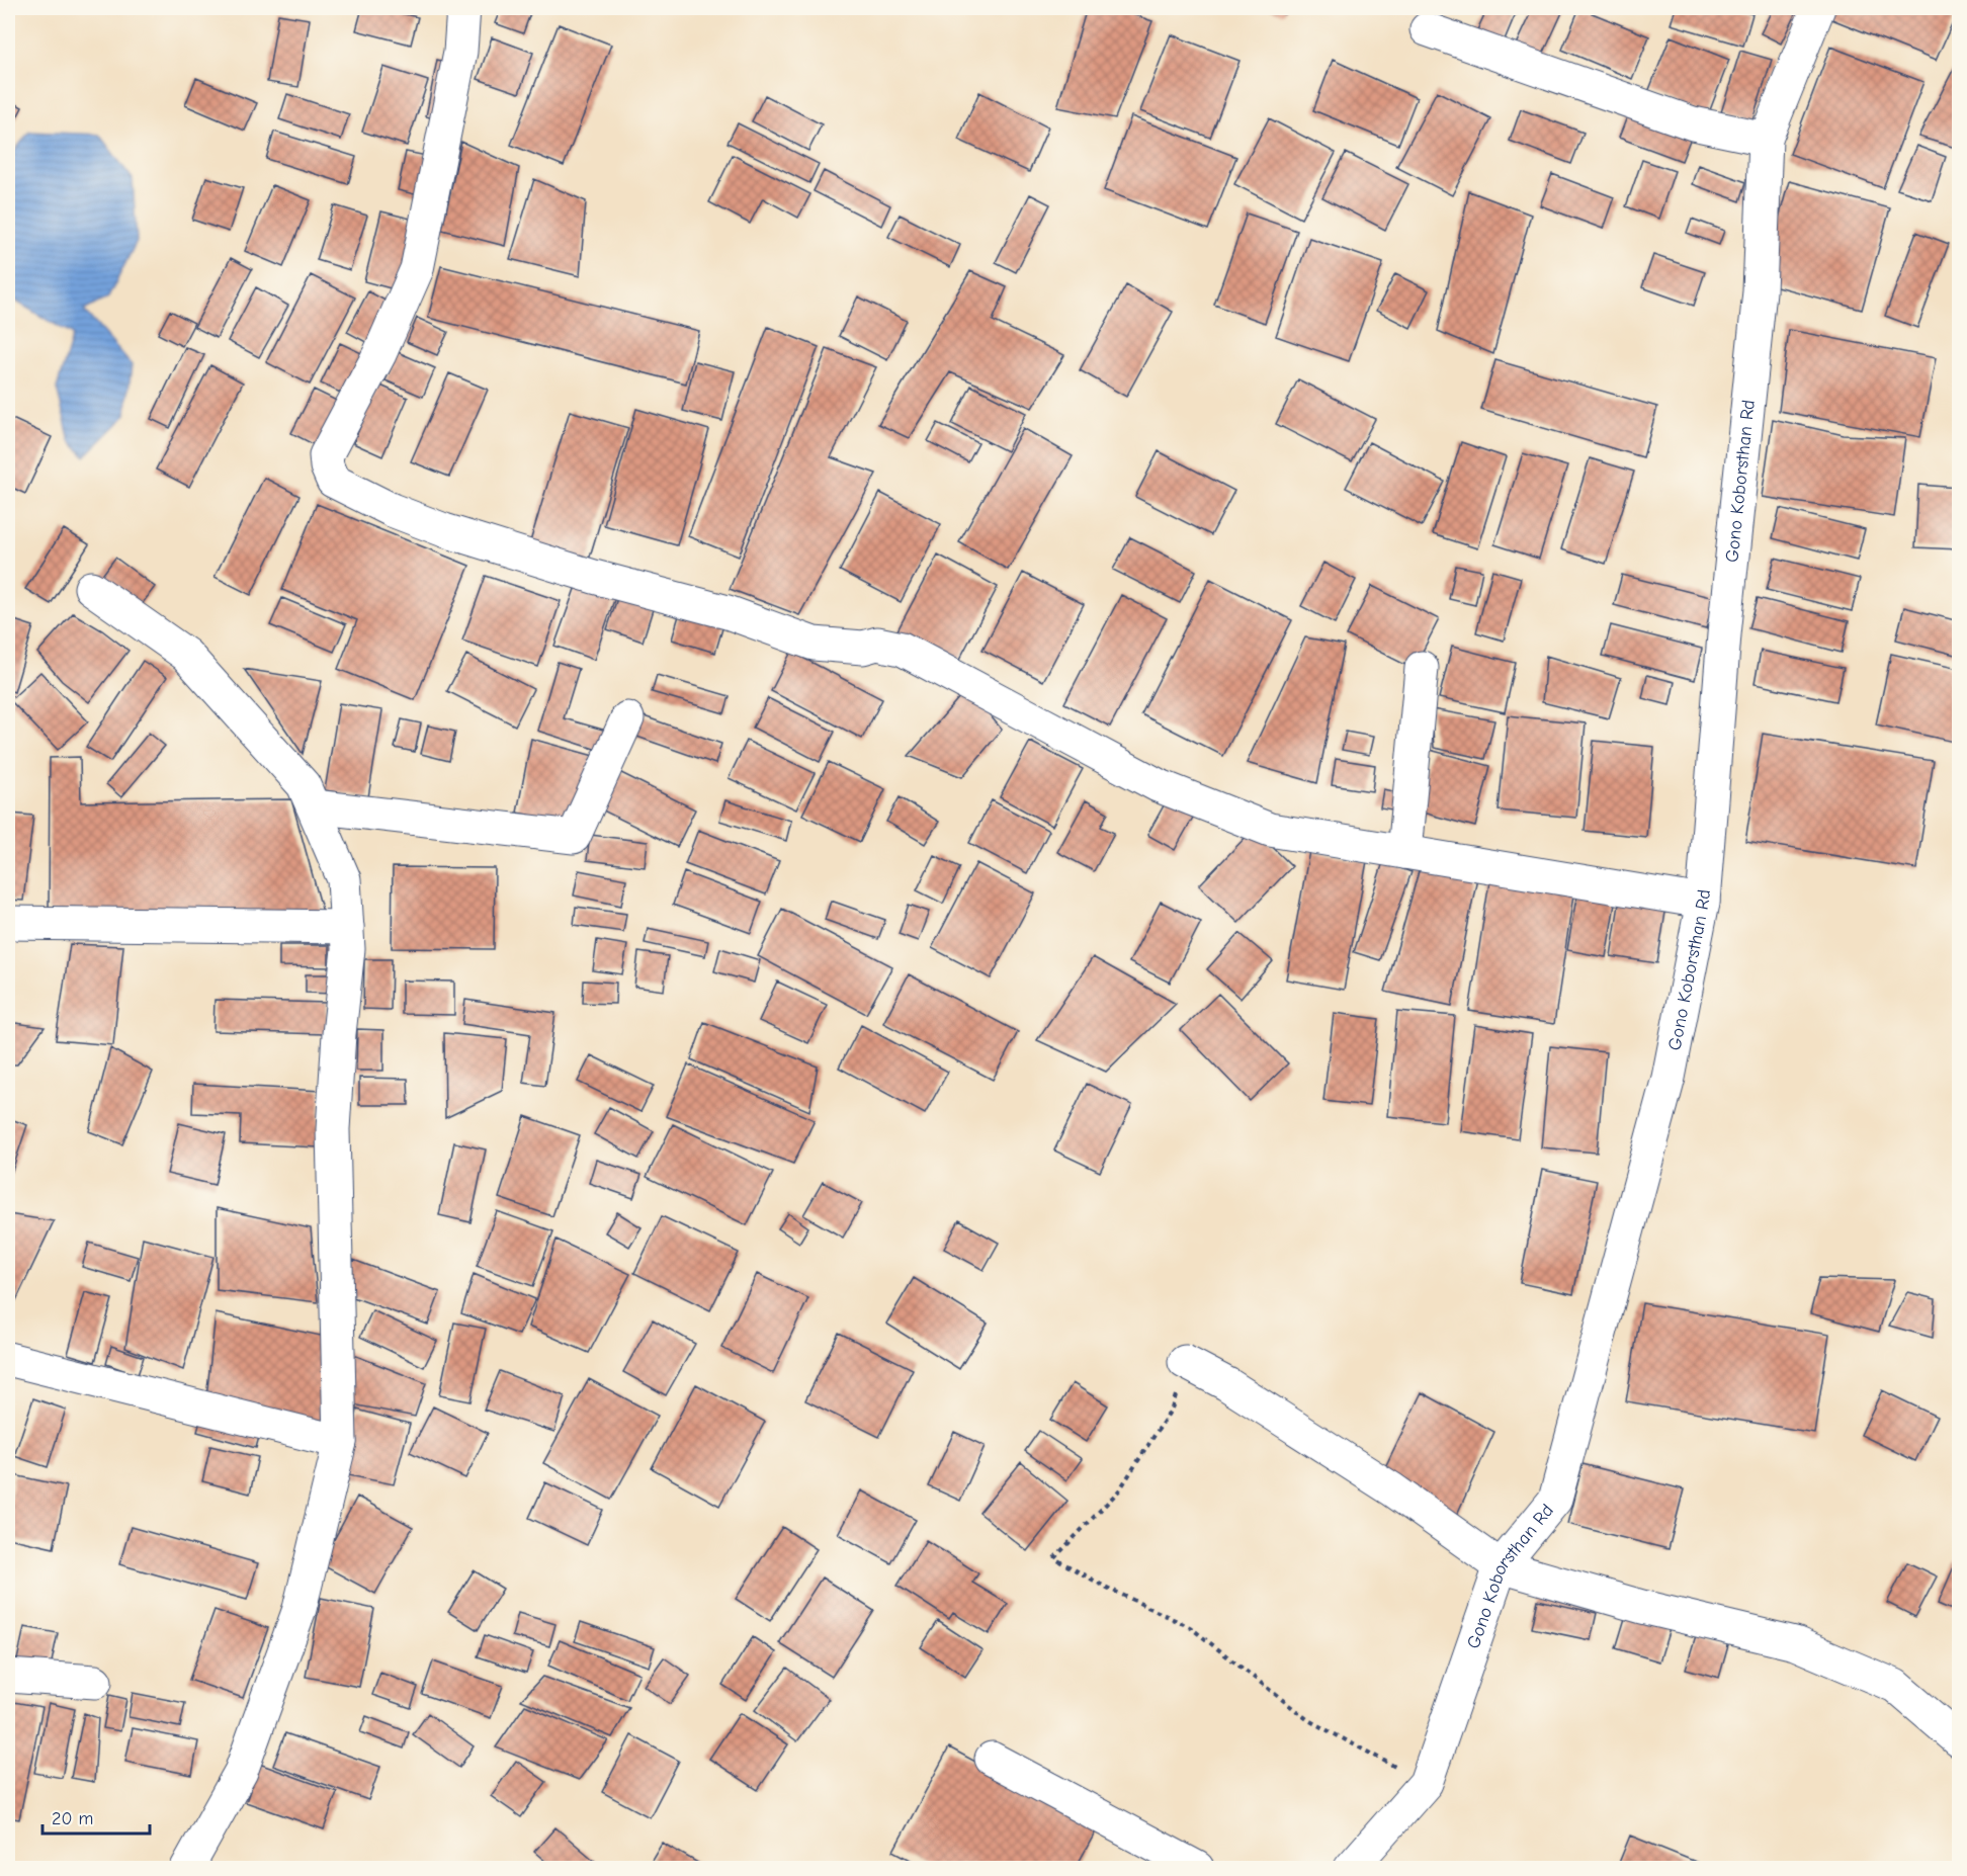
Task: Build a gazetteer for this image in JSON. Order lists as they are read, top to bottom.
{
  "streets": {
    "street": ["Gono Koborsthan Rd"]
  },
  "scale_bar": "20 m"
}
